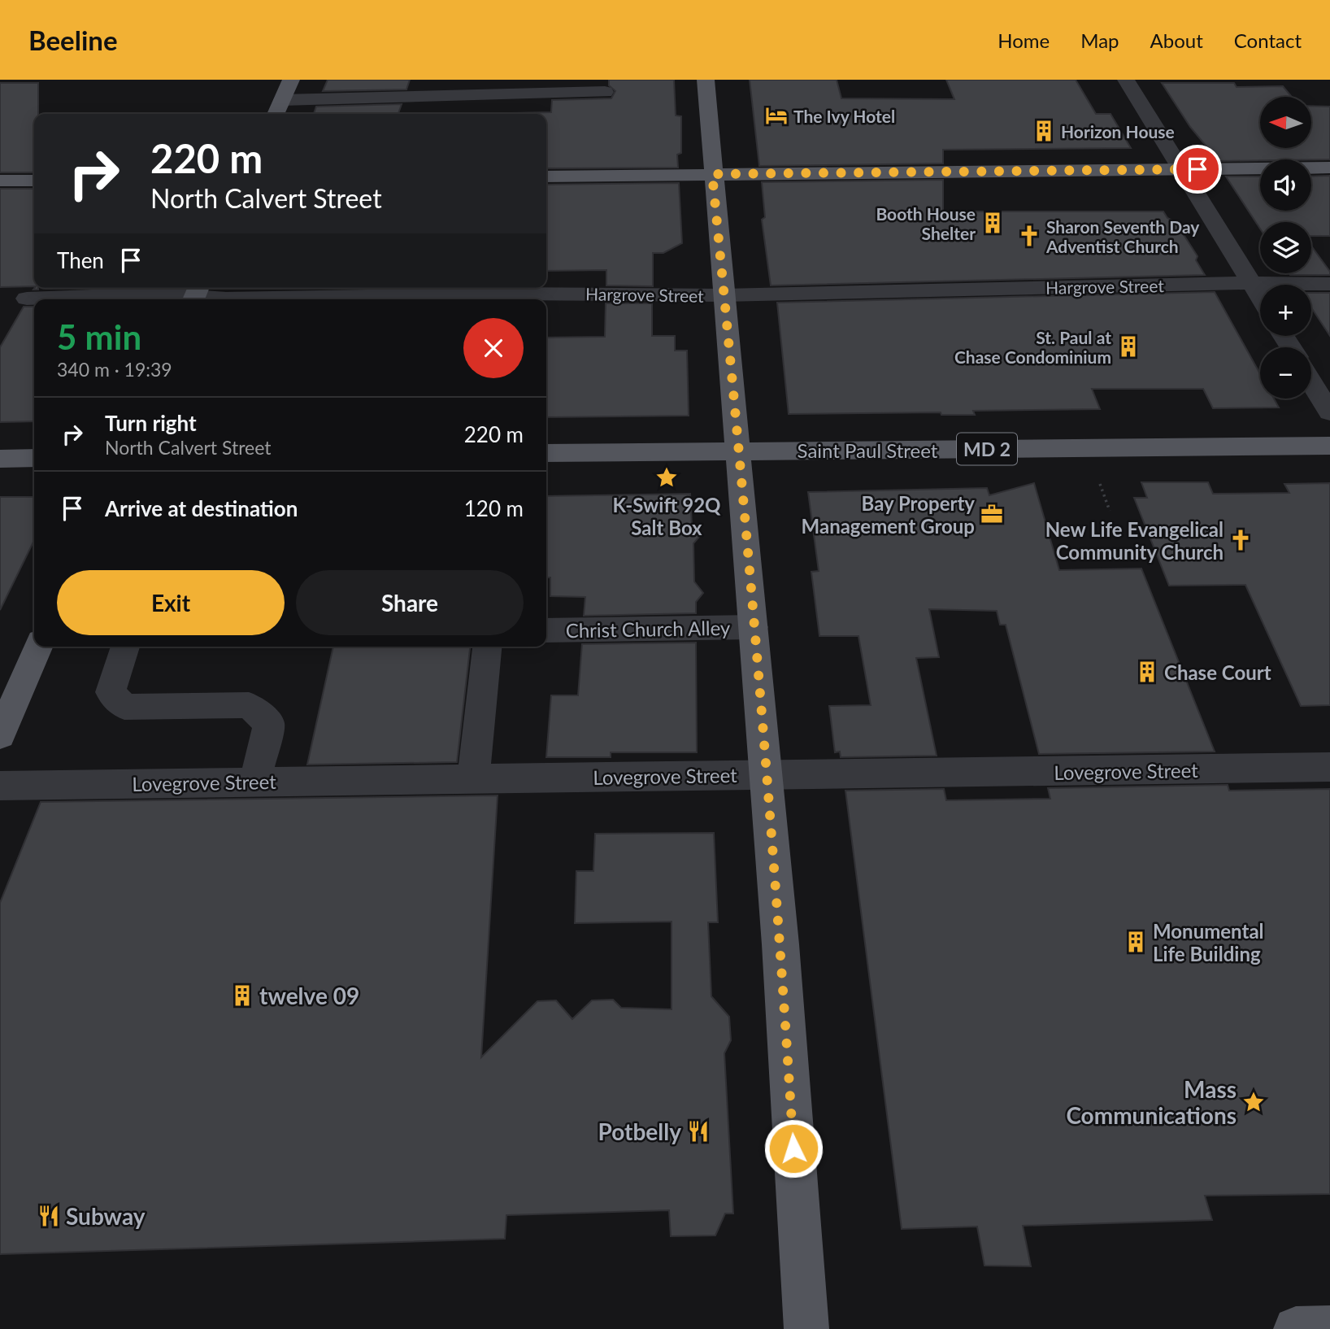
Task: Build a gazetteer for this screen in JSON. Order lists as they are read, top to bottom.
{
  "streets": {
    "main road": ["MD 2", "Saint Paul Street"],
    "street": ["Hargrove Street", "Christ Church Alley", "Lovegrove Street"]
  },
  "places": {
    "hotel": ["The Ivy Hotel"],
    "building": [
      "Horizon House",
      "Booth House Shelter",
      "St. Paul at Chase Condominium",
      "Chase Court",
      "Monumental Life Building",
      "twelve 09"
    ],
    "church": ["Sharon Seventh Day Adventist Church", "New Life Evangelical Community Church"],
    "place": ["K-Swift 92Q Salt Box", "Mass Communications"],
    "office": ["Bay Property Management Group"],
    "restaurant": ["Potbelly", "Subway"]
  },
  "north": "left",
  "page": {
    "header": "Beeline",
    "nav": [
      "Home",
      "Map",
      "About",
      "Contact"
    ],
    "map_buttons": ["+", "−"],
    "turn": ["220 m", "North Calvert Street"],
    "then": "Then",
    "heading": ["5 min", "340 m · 19:39"],
    "list": [
      {
        "name": "Turn right",
        "note": "North Calvert Street",
        "value": "220 m"
      },
      {
        "name": "Arrive at destination",
        "value": "120 m"
      }
    ],
    "buttons": ["Exit", "Share"]
  }
}
